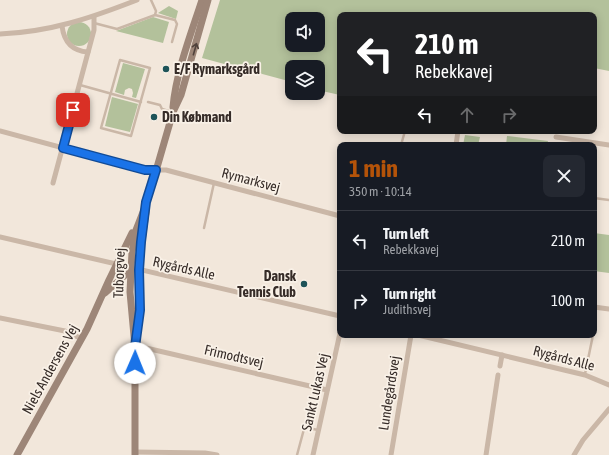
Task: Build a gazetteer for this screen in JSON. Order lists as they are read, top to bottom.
{
  "streets": {
    "street": [
      "Rymarksvej",
      "Rygårds Alle",
      "Tuborgvej",
      "Frimodtsvej",
      "Niels Andersens Vej",
      "Sankt Lukas Vej",
      "Lundegårdsvej"
    ]
  },
  "crossings": [
    ["Rymarksvej", "Tuborgvej"],
    ["Rygårds Alle", "Tuborgvej"],
    ["Rygårds Alle", "Niels Andersens Vej"],
    ["Tuborgvej", "Frimodtsvej"],
    ["Tuborgvej", "Niels Andersens Vej"],
    ["Frimodtsvej", "Sankt Lukas Vej"]
  ],
  "places": ["E/F Rymarksgård", "Din Købmand", "Dansk Tennis Club"],
  "page": {
    "turn": ["210 m", "Rebekkavej"],
    "heading": ["1 min", "350 m · 10:14"],
    "list": [
      {
        "name": "Turn left",
        "note": "Rebekkavej",
        "value": "210 m"
      },
      {
        "name": "Turn right",
        "note": "Judithsvej",
        "value": "100 m"
      }
    ]
  }
}
